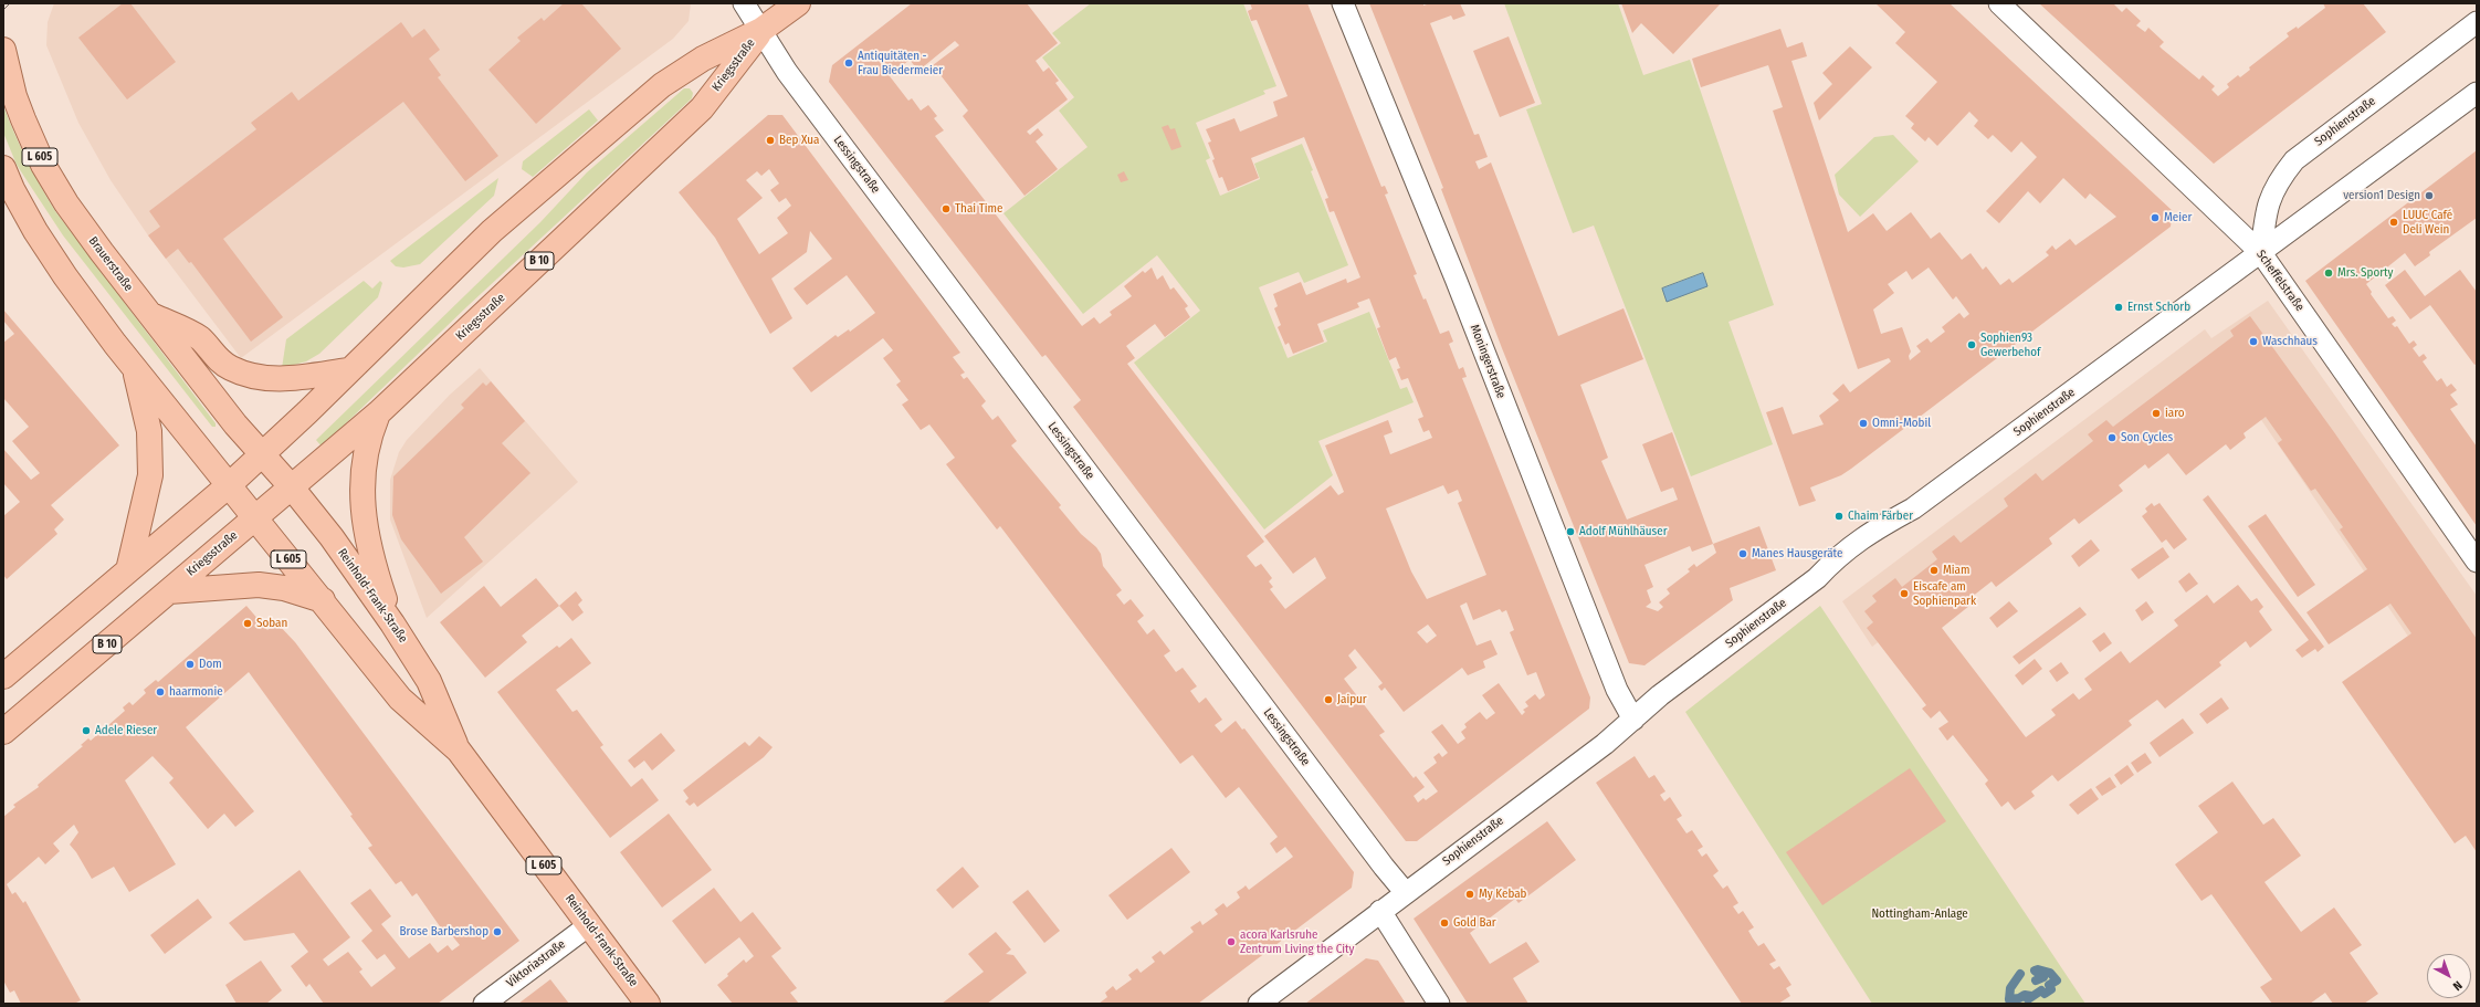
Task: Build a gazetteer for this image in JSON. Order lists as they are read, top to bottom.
{
  "streets": {
    "main road": [
      "Kriegsstraße",
      "L 605",
      "B 10",
      "Brauerstraße",
      "Reinhold-Frank-Straße"
    ],
    "street": [
      "Sophienstraße",
      "Lessingstraße",
      "Scheffelstraße",
      "Moningerstraße",
      "Viktoriastraße"
    ]
  },
  "crossings": [
    ["Kriegsstraße", "L 605"],
    ["Kriegsstraße", "Lessingstraße"],
    ["Kriegsstraße", "B 10"],
    ["Kriegsstraße", "Brauerstraße"],
    ["Kriegsstraße", "Reinhold-Frank-Straße"],
    ["Sophienstraße", "Lessingstraße"],
    ["Sophienstraße", "Scheffelstraße"],
    ["Sophienstraße", "Moningerstraße"],
    ["L 605", "Reinhold-Frank-Straße"],
    ["Lessingstraße", "B 10"],
    ["Brauerstraße", "Reinhold-Frank-Straße"],
    ["Reinhold-Frank-Straße", "Viktoriastraße"]
  ],
  "parks": ["Nottingham-Anlage"],
  "places": [
    "Antiquitäten - Frau Biedermeier",
    "Bep Xua",
    "version1 Design",
    "Thai Time",
    "Meier",
    "LUUC Café Deli Wein",
    "Mrs. Sporty",
    "Ernst Schorb",
    "Waschhaus",
    "Sophien93 Gewerbehof",
    "iaro",
    "Omni-Mobil",
    "Son Cycles",
    "Chaim Färber",
    "Adolf Mühlhäuser",
    "Manes Hausgeräte",
    "Miam",
    "Eiscafe am Sophienpark",
    "Soban",
    "Dom",
    "haarmonie",
    "Jaipur",
    "Adele Rieser",
    "My Kebab",
    "Gold Bar",
    "Brose Barbershop",
    "acora Karlsruhe Zentrum Living the City"
  ],
  "north": "bottom right"
}
